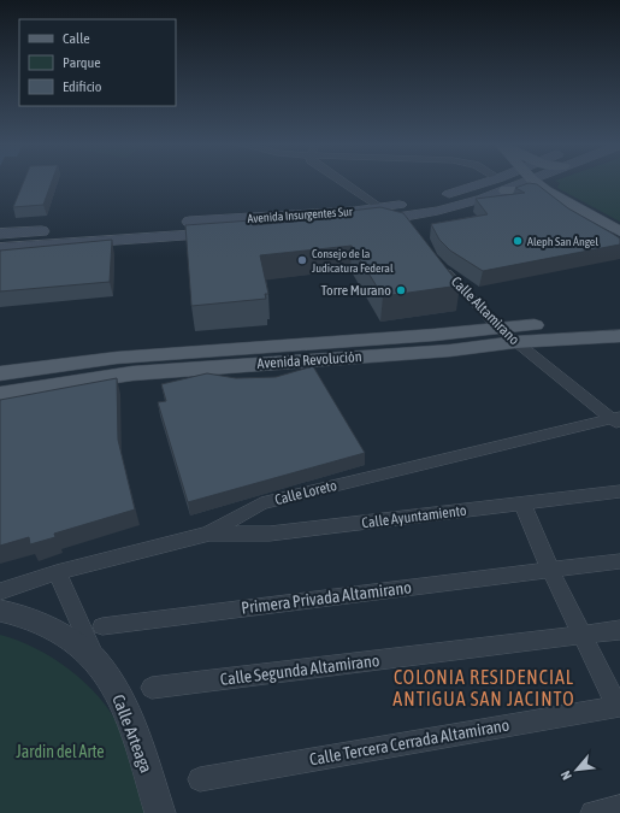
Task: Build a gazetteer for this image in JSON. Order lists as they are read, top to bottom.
{
  "streets": {
    "main road": ["Avenida Insurgentes Sur", "Avenida Revolución"],
    "street": [
      "Calle Altamirano",
      "Calle Loreto",
      "Calle Ayuntamiento",
      "Primera Privada Altamirano",
      "Calle Segunda Altamirano",
      "Calle Arteaga",
      "Calle Tercera Cerrada Altamirano"
    ]
  },
  "crossings": [
    ["Calle Altamirano", "Avenida Revolución"],
    ["Calle Altamirano", "Calle Loreto"],
    ["Calle Loreto", "Calle Ayuntamiento"],
    ["Calle Loreto", "Calle Arteaga"]
  ],
  "districts": ["COLONIA RESIDENCIAL ANTIGUA SAN JACINTO"],
  "parks": ["Jardin del Arte"],
  "places": ["Aleph San Ángel", "Consejo de la Judicatura Federal", "Torre Murano"],
  "legend": ["Calle", "Parque", "Edificio"],
  "north": "bottom left"
}
